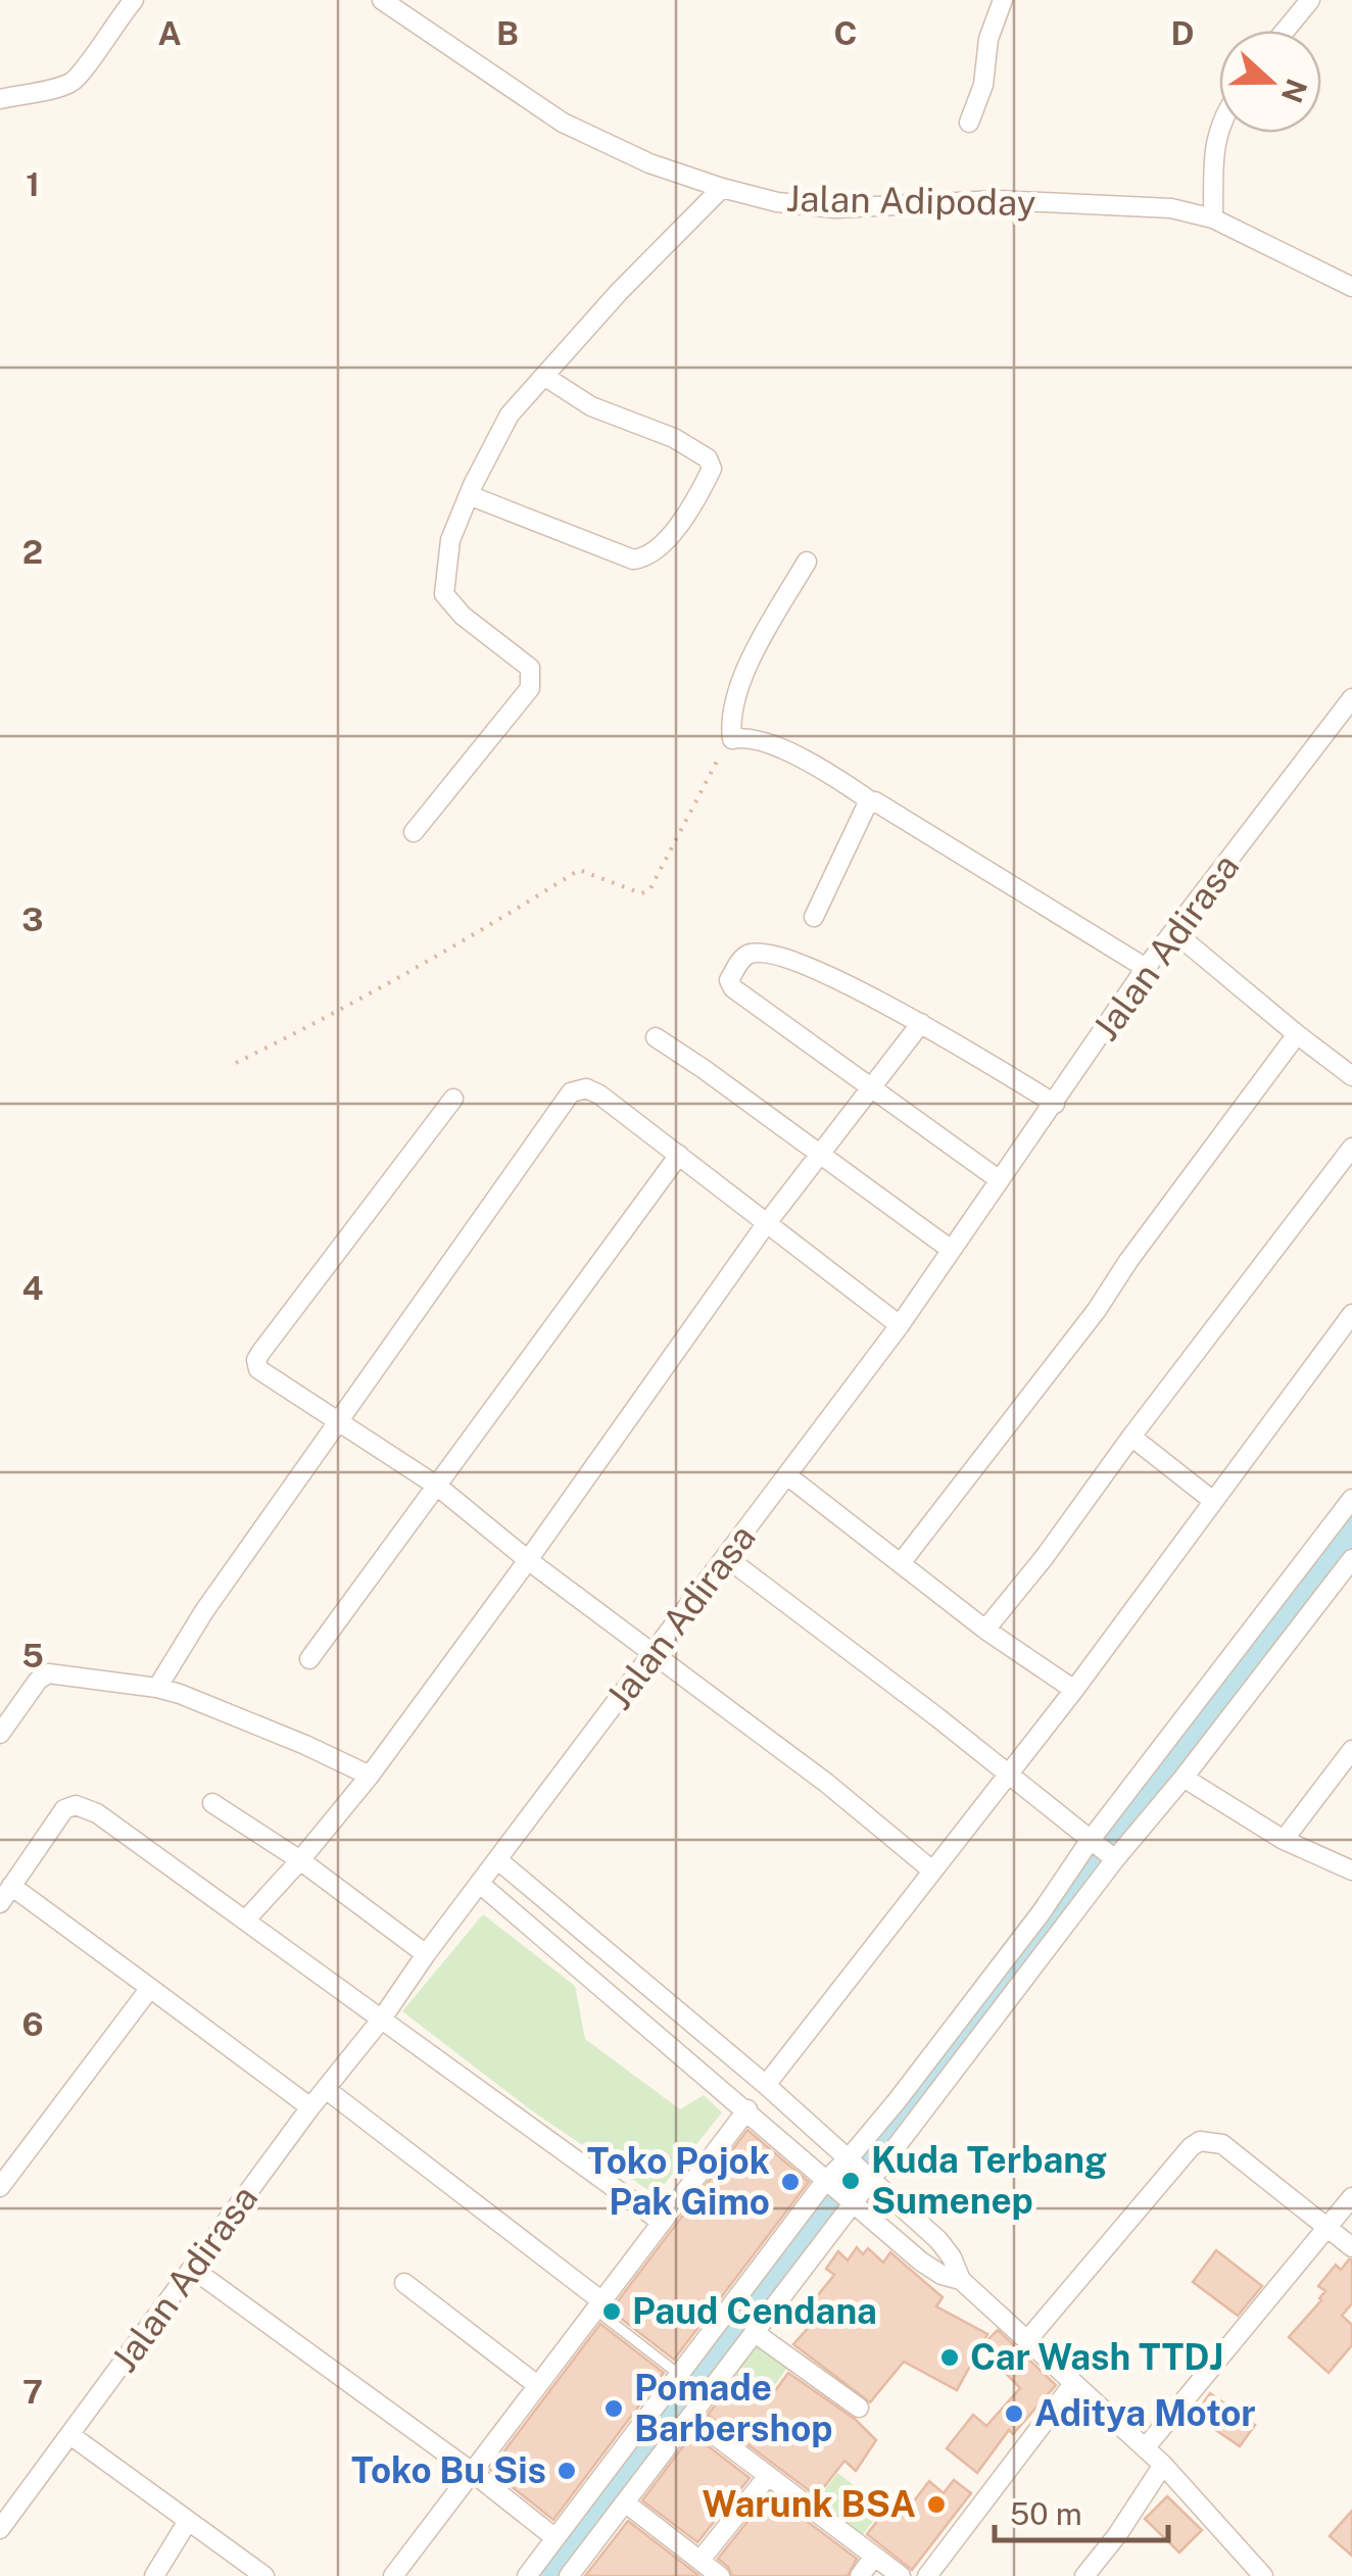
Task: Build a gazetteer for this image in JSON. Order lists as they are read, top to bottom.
{
  "streets": {
    "street": ["Jalan Adipoday", "Jalan Adirasa"]
  },
  "places": [
    "Kuda Terbang Sumenep",
    "Toko Pojok Pak Gimo",
    "Paud Cendana",
    "Car Wash TTDJ",
    "Pomade Barbershop",
    "Aditya Motor",
    "Toko Bu Sis",
    "Warunk BSA"
  ],
  "scale_bar": "50 m",
  "north": "right",
  "grid": {
    "columns": [
      "A",
      "B",
      "C",
      "D"
    ],
    "rows": [
      "1",
      "2",
      "3",
      "4",
      "5",
      "6",
      "7"
    ]
  }
}
